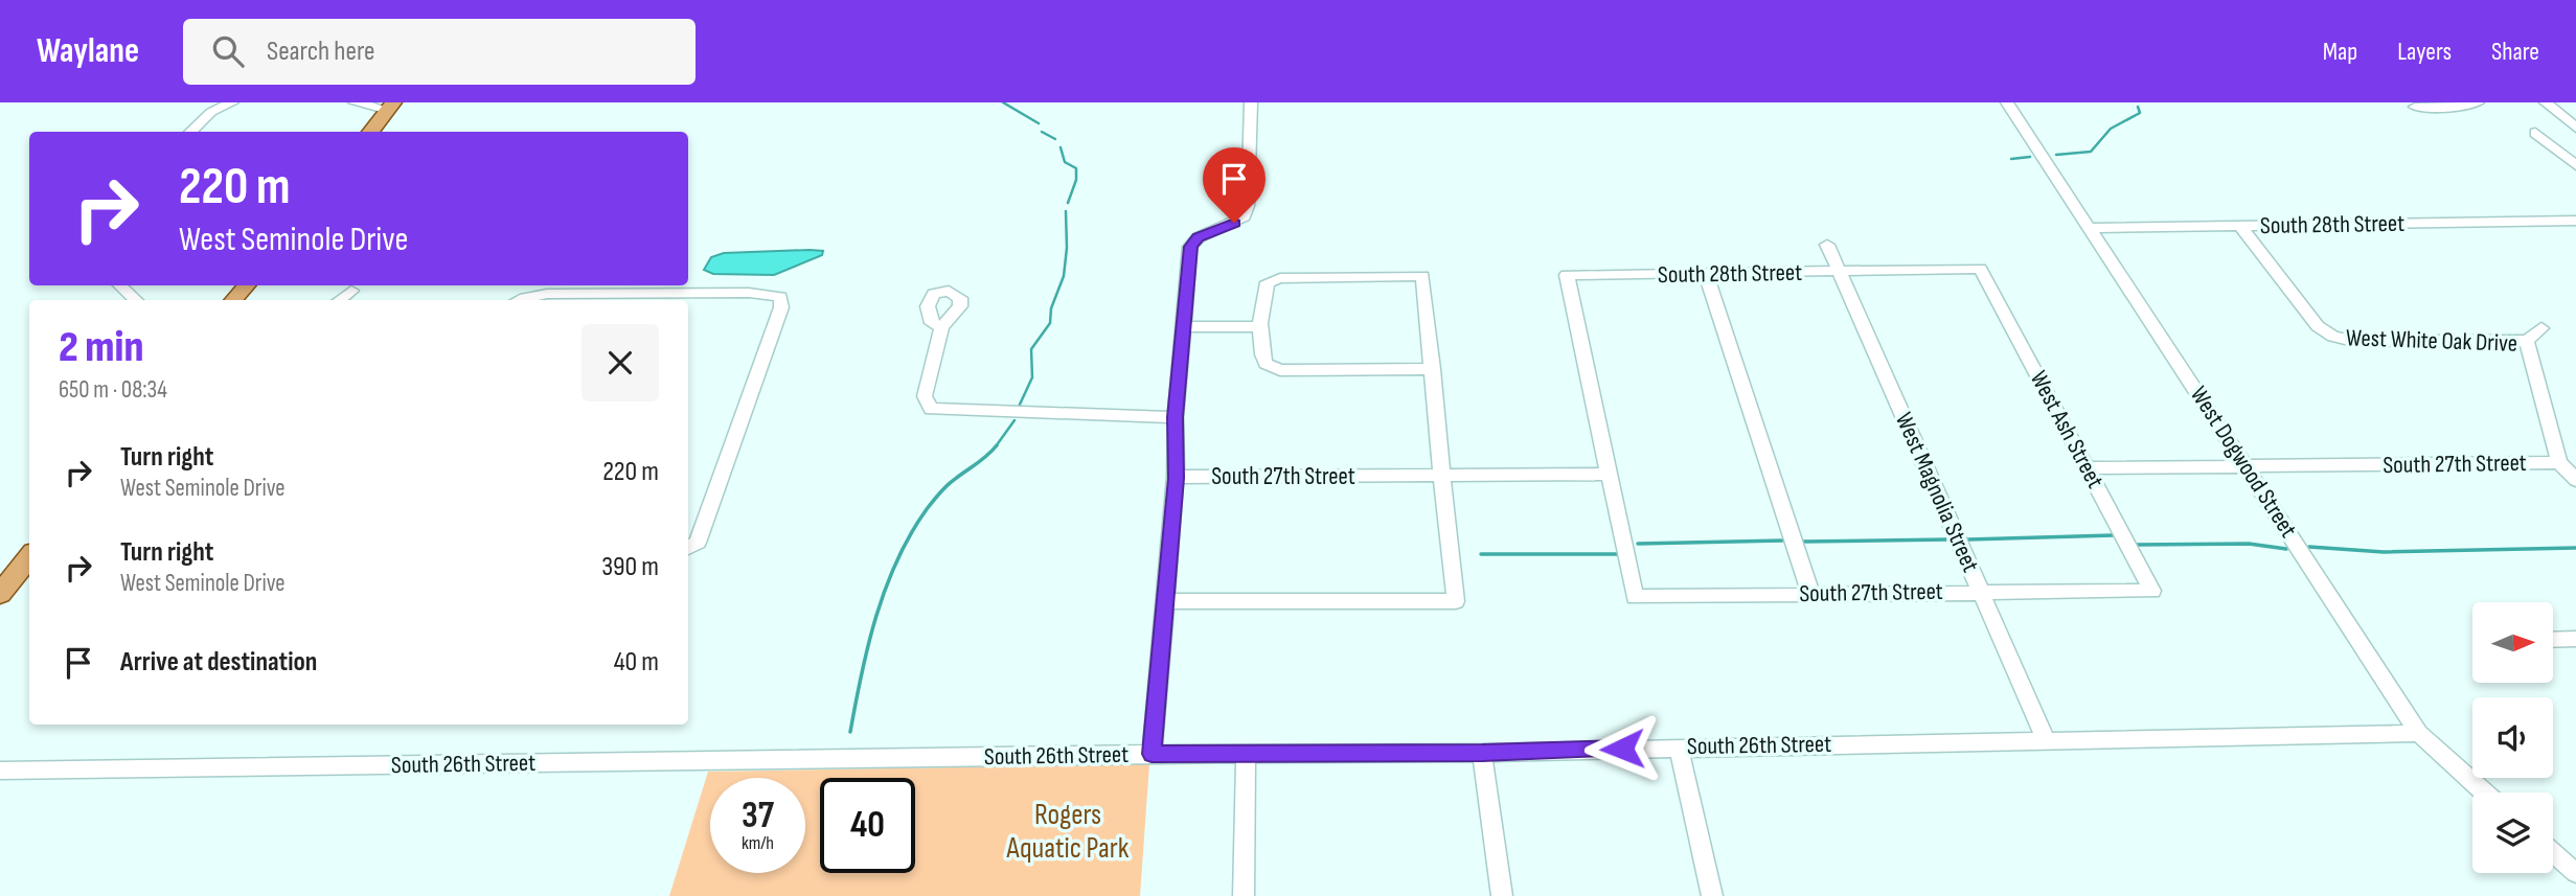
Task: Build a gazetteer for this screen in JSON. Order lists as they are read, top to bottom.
{
  "streets": {
    "street": [
      "South 28th Street",
      "West White Oak Drive",
      "West Ash Street",
      "West Dogwood Street",
      "South 27th Street",
      "West Magnolia Street",
      "South 26th Street"
    ]
  },
  "crossings": [
    ["South 28th Street", "West White Oak Drive"],
    ["South 28th Street", "West Ash Street"],
    ["South 28th Street", "West Dogwood Street"],
    ["South 28th Street", "South 27th Street"],
    ["South 28th Street", "West Magnolia Street"],
    ["West White Oak Drive", "South 27th Street"],
    ["West Ash Street", "South 27th Street"],
    ["West Dogwood Street", "South 27th Street"],
    ["West Dogwood Street", "South 26th Street"],
    ["South 27th Street", "West Magnolia Street"],
    ["West Magnolia Street", "South 26th Street"]
  ],
  "parks": ["Rogers Aquatic Park"],
  "north": "right",
  "page": {
    "header": "Waylane",
    "search": "Search here",
    "nav": ["Map", "Layers", "Share"],
    "turn": ["220 m", "West Seminole Drive"],
    "heading": ["2 min", "650 m · 08:34"],
    "list": [
      {
        "name": "Turn right",
        "note": "West Seminole Drive",
        "value": "220 m"
      },
      {
        "name": "Turn right",
        "note": "West Seminole Drive",
        "value": "390 m"
      },
      {
        "name": "Arrive at destination",
        "value": "40 m"
      }
    ],
    "speed": "37 km/h",
    "limit": "40"
  }
}
